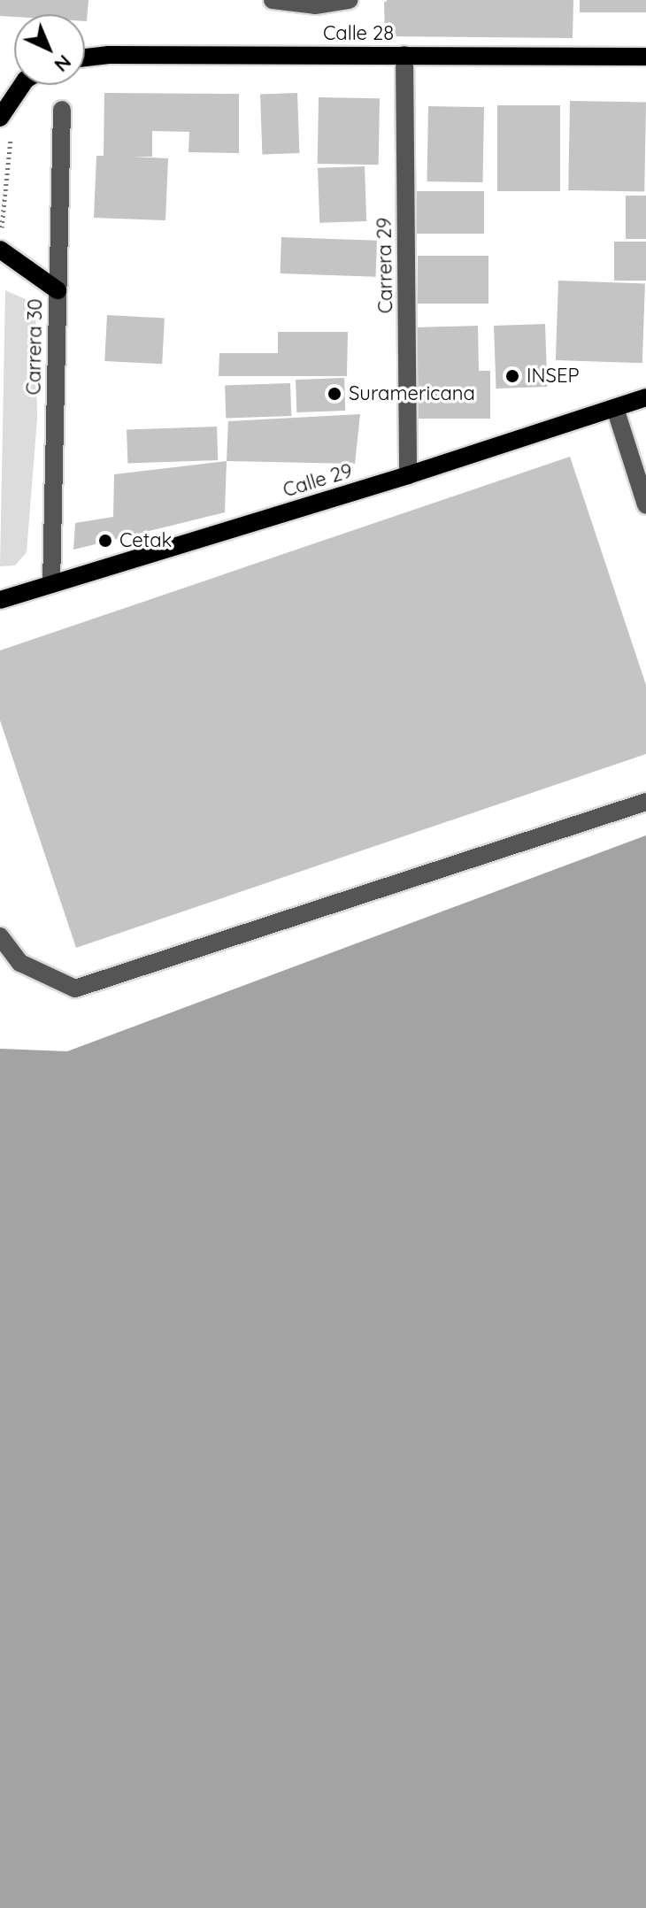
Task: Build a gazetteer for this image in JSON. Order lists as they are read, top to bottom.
{
  "streets": {
    "main road": ["Calle 28", "Calle 29"],
    "street": ["Carrera 29", "Carrera 30"]
  },
  "crossings": [
    ["Calle 28", "Carrera 29"],
    ["Carrera 29", "Calle 29"],
    ["Carrera 30", "Calle 29"]
  ],
  "places": ["INSEP", "Suramericana", "Cetak"],
  "north": "bottom right"
}
